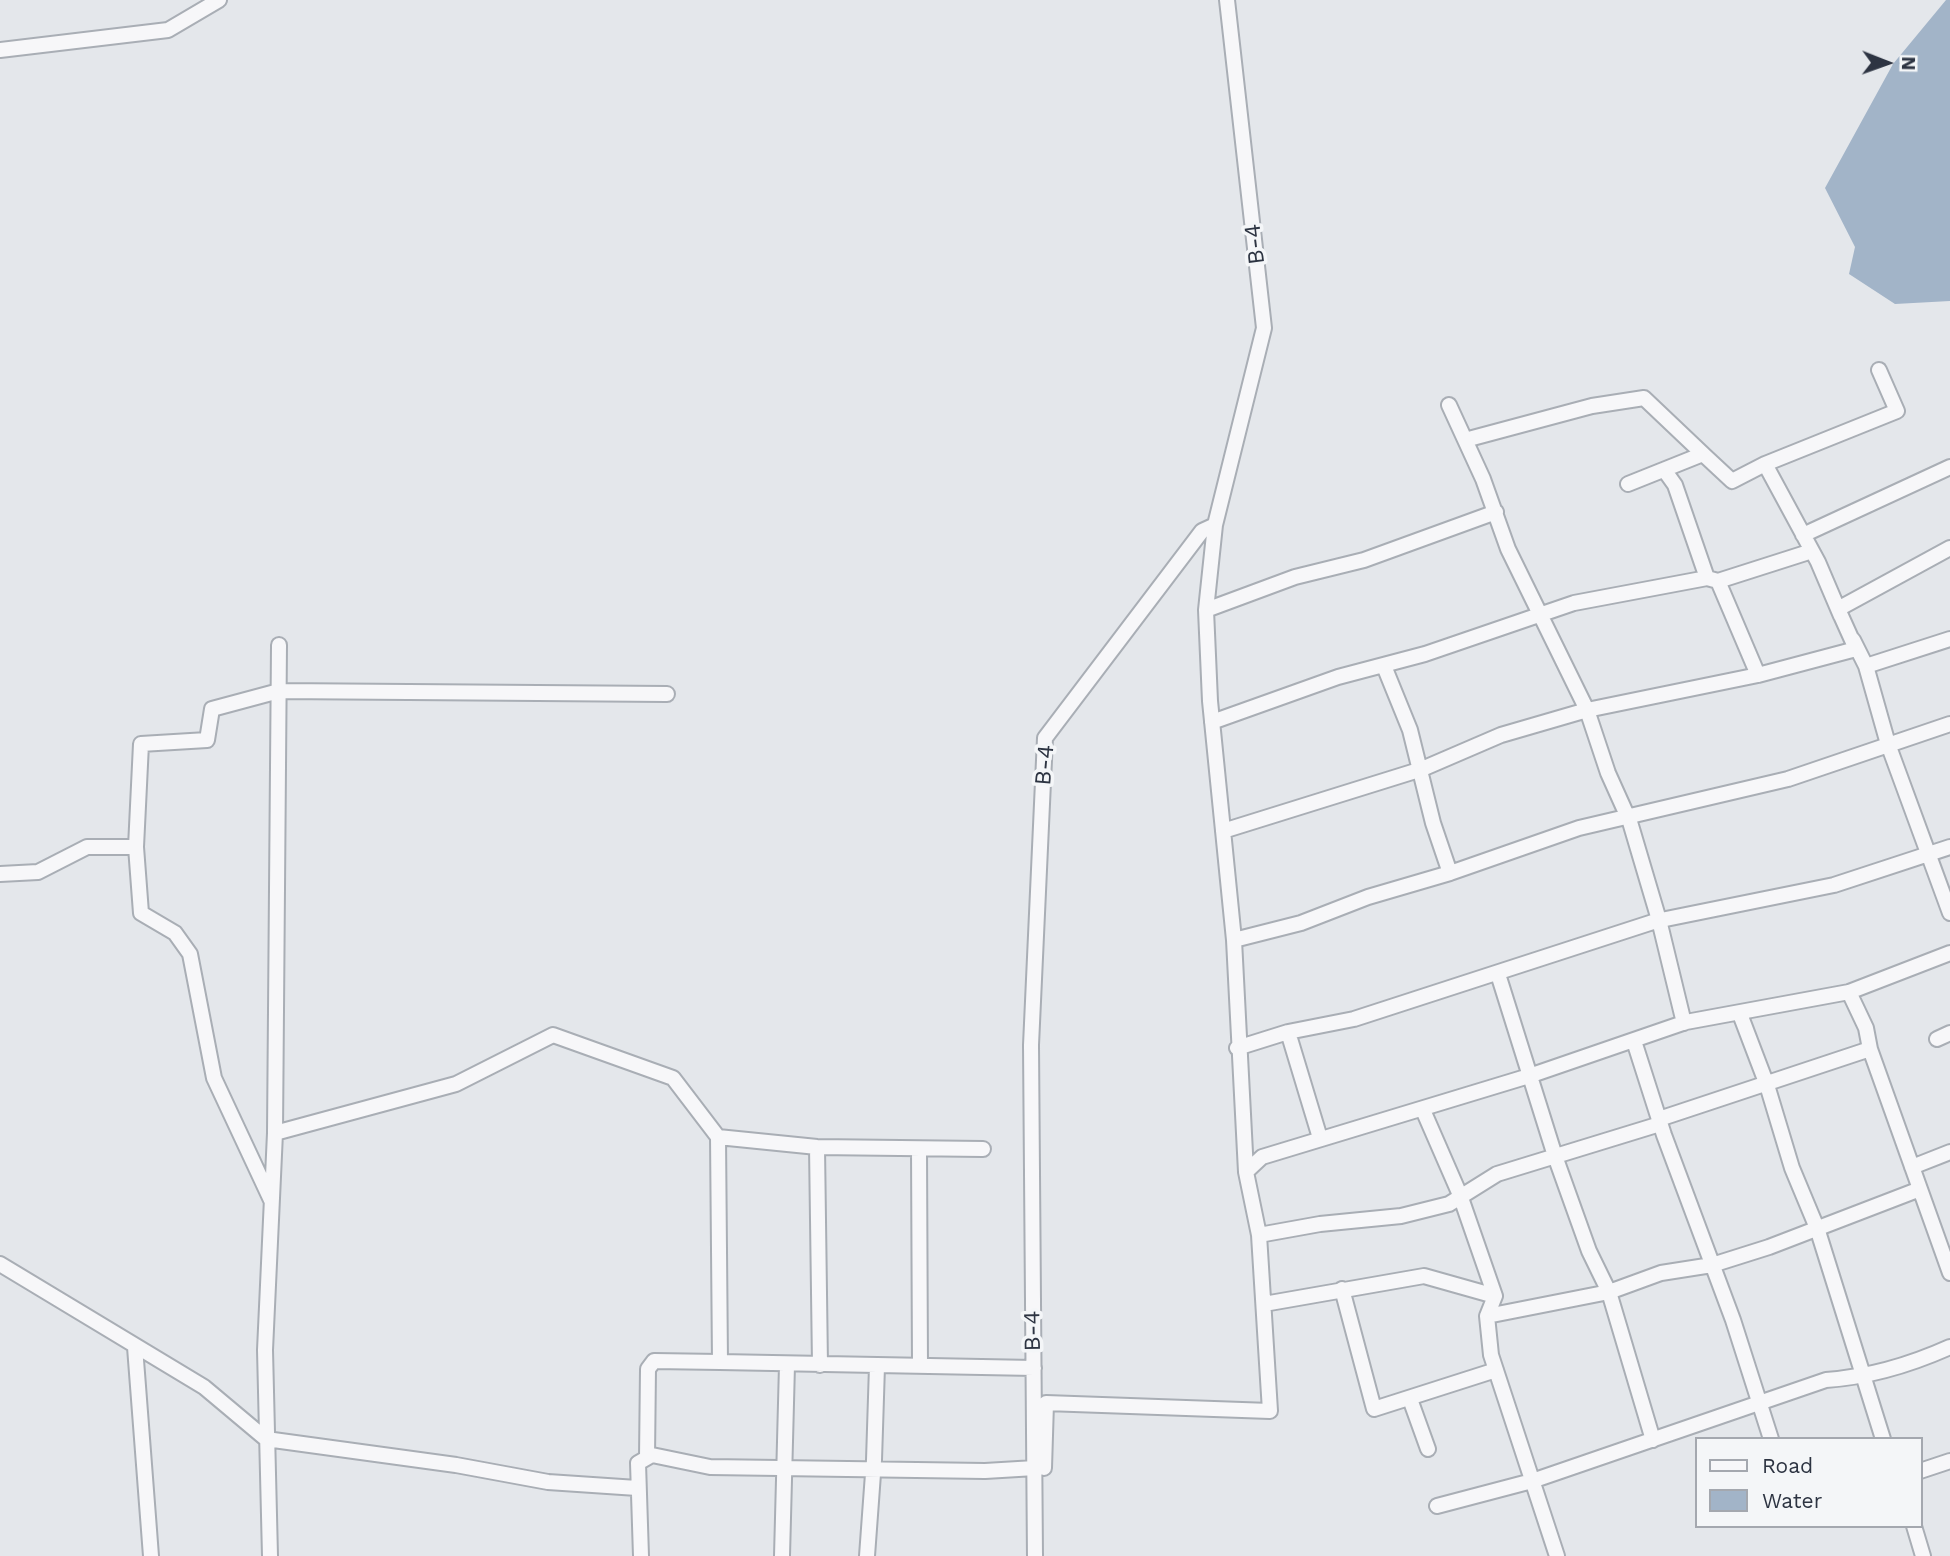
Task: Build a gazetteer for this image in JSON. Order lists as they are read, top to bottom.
{
  "streets": {
    "street": ["B-4"]
  },
  "legend": ["Road", "Water"],
  "north": "right"
}
